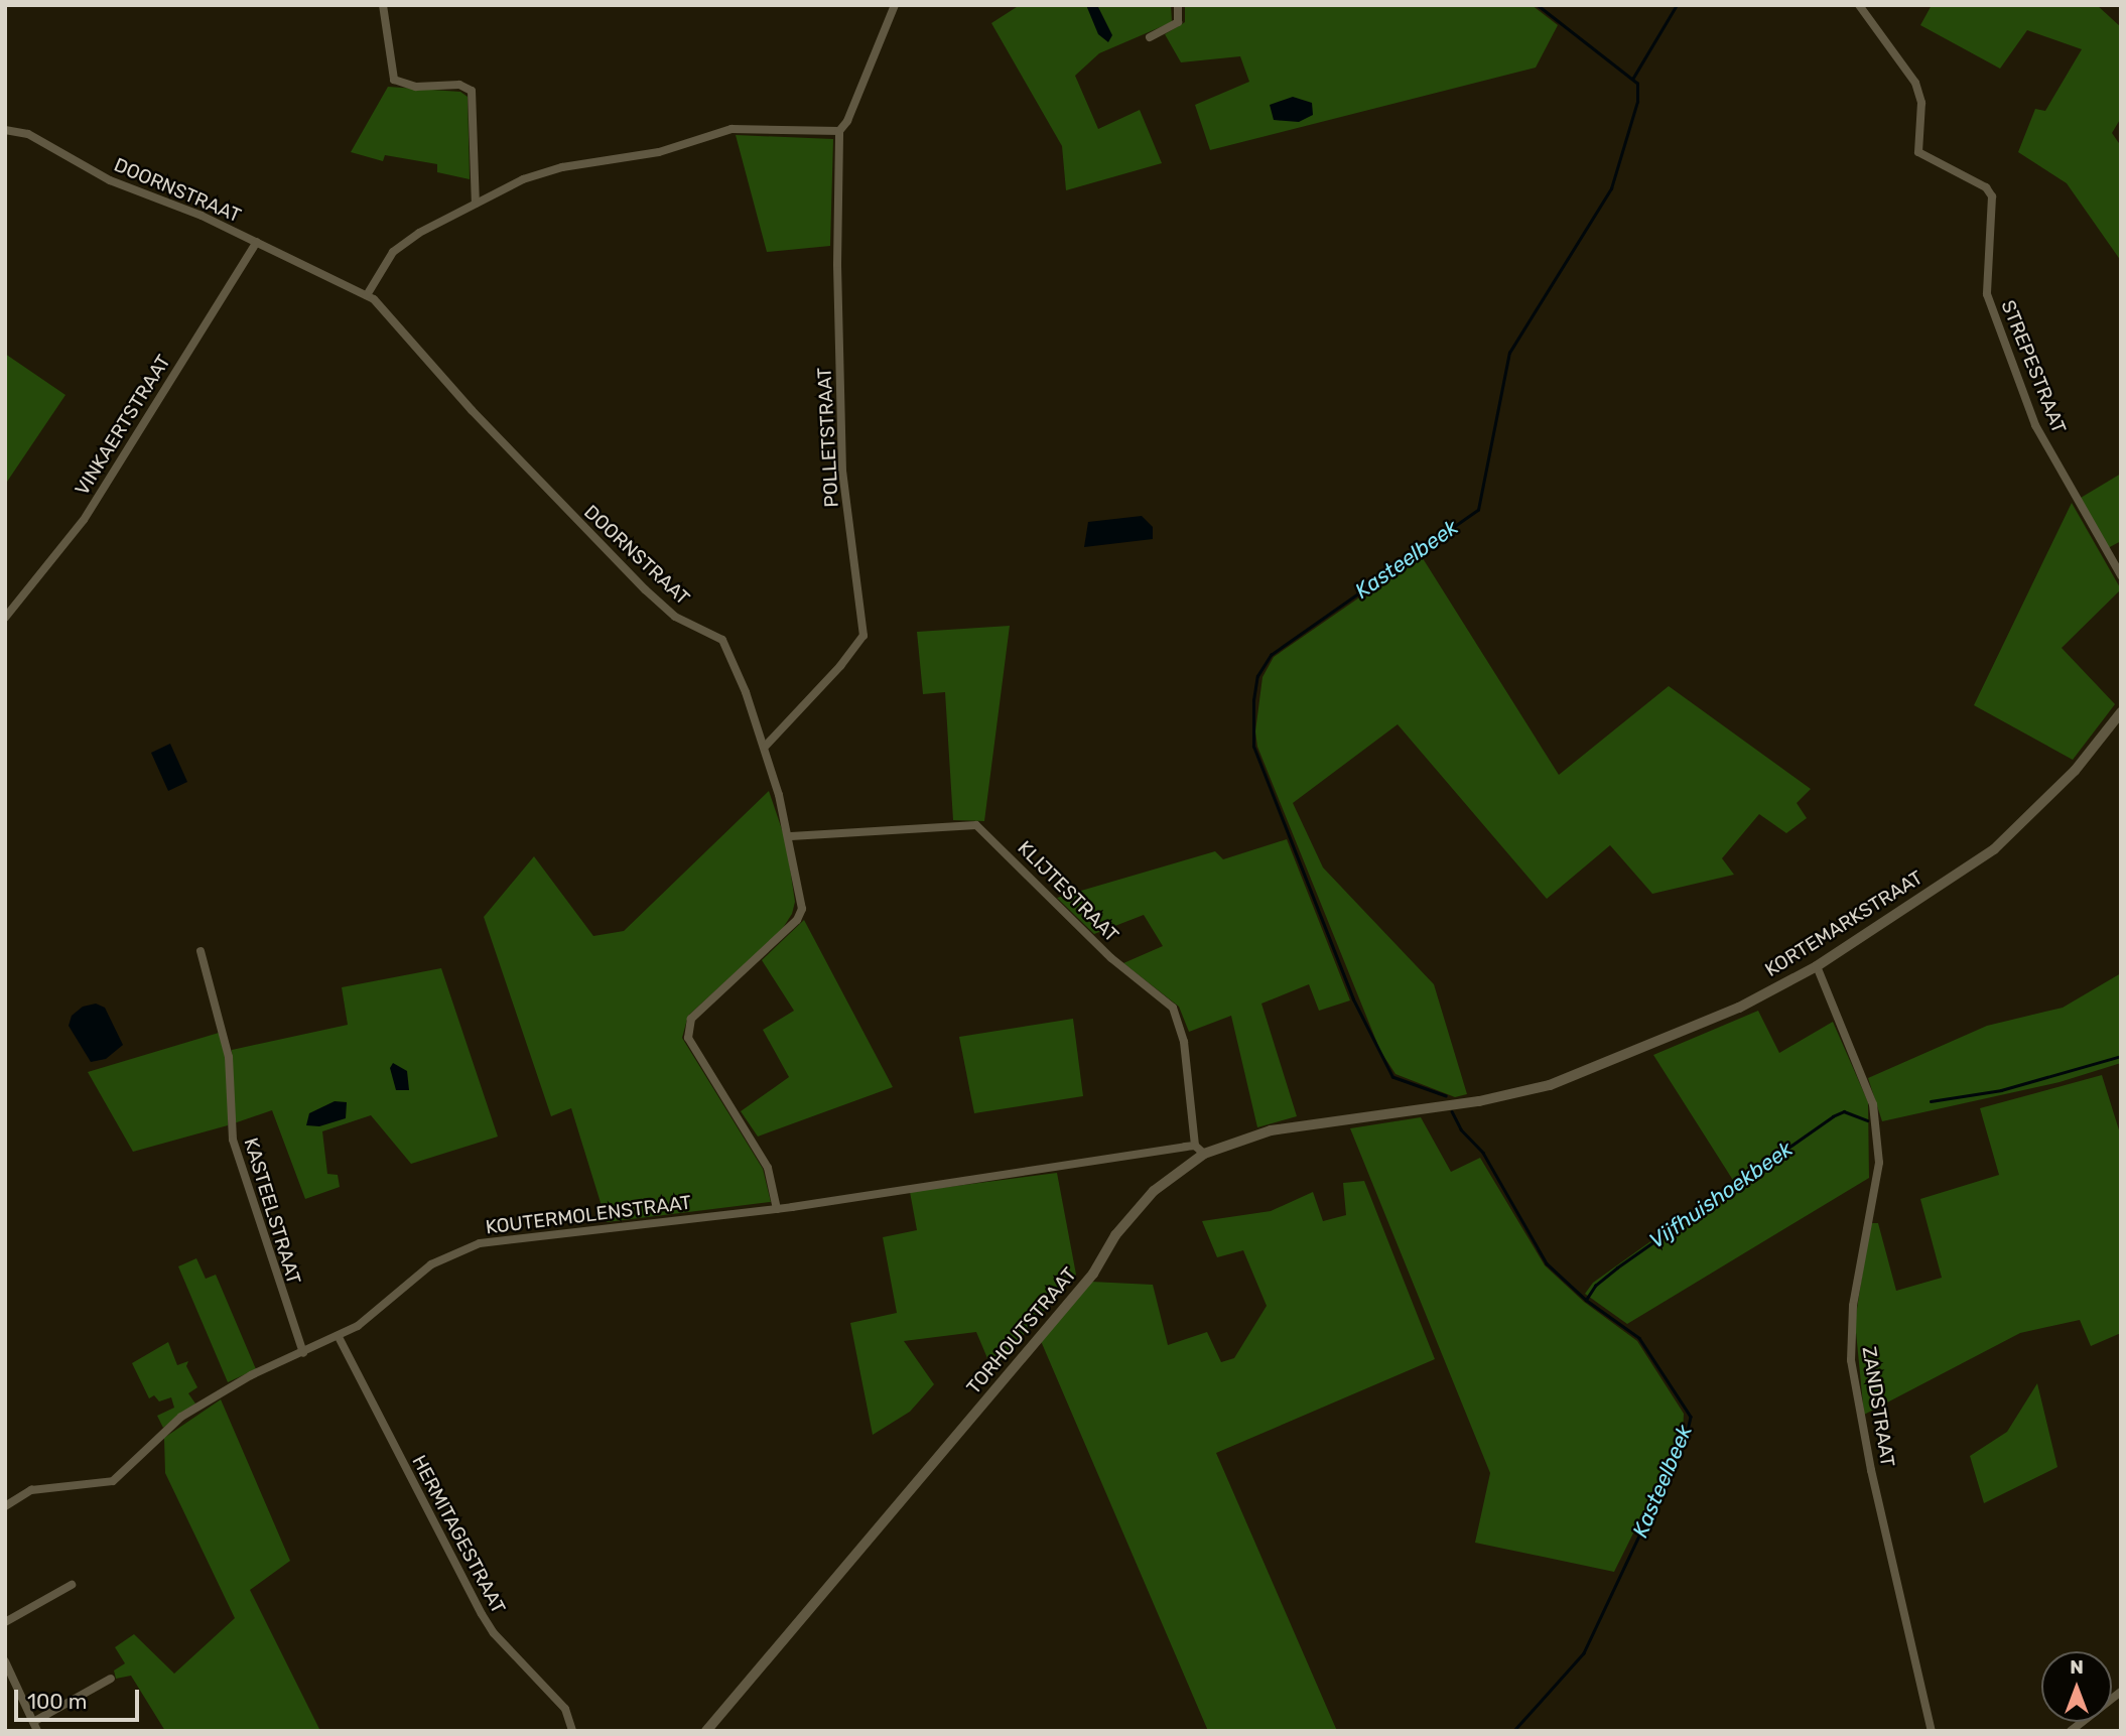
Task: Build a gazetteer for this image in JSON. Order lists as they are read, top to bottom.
{
  "streets": {
    "street": [
      "DOORNSTRAAT",
      "STREPESTRAAT",
      "VINKAERTSTRAAT",
      "POLLETSTRAAT",
      "KLIJTESTRAAT",
      "KORTEMARKSTRAAT",
      "KASTEELSTRAAT",
      "KOUTERMOLENSTRAAT",
      "TORHOUTSTRAAT",
      "ZANDSTRAAT",
      "HERMITAGESTRAAT"
    ]
  },
  "crossings": [
    ["DOORNSTRAAT", "VINKAERTSTRAAT"],
    ["DOORNSTRAAT", "POLLETSTRAAT"],
    ["DOORNSTRAAT", "KLIJTESTRAAT"],
    ["DOORNSTRAAT", "KOUTERMOLENSTRAAT"],
    ["KLIJTESTRAAT", "KOUTERMOLENSTRAAT"],
    ["KORTEMARKSTRAAT", "TORHOUTSTRAAT"],
    ["KORTEMARKSTRAAT", "ZANDSTRAAT"],
    ["KASTEELSTRAAT", "KOUTERMOLENSTRAAT"],
    ["KOUTERMOLENSTRAAT", "HERMITAGESTRAAT"]
  ],
  "water": ["Kasteelbeek", "Vijfhuishoekbeek"],
  "scale_bar": "100 m",
  "north": "top"
}
